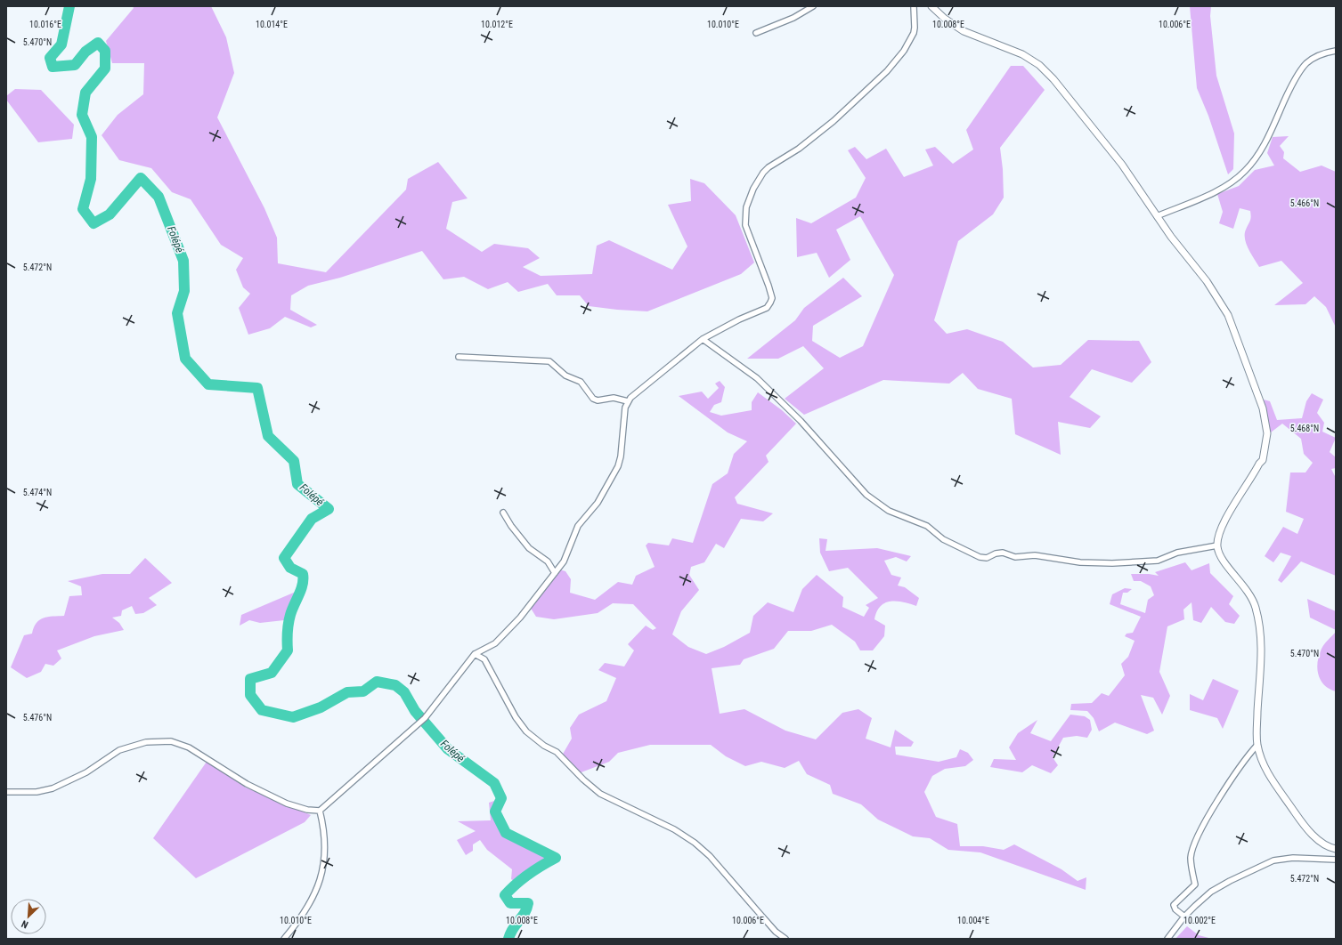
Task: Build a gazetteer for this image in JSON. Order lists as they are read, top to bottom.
{
  "water": ["Folépé"],
  "north": "bottom left",
  "coordinates": [
    "10.016°E",
    "10.014°E",
    "10.012°E",
    "10.010°E",
    "10.008°E",
    "10.006°E",
    "5.470°N",
    "5.466°N",
    "5.472°N",
    "5.468°N",
    "5.474°N",
    "5.476°N",
    "10.004°E",
    "10.002°E"
  ]
}
